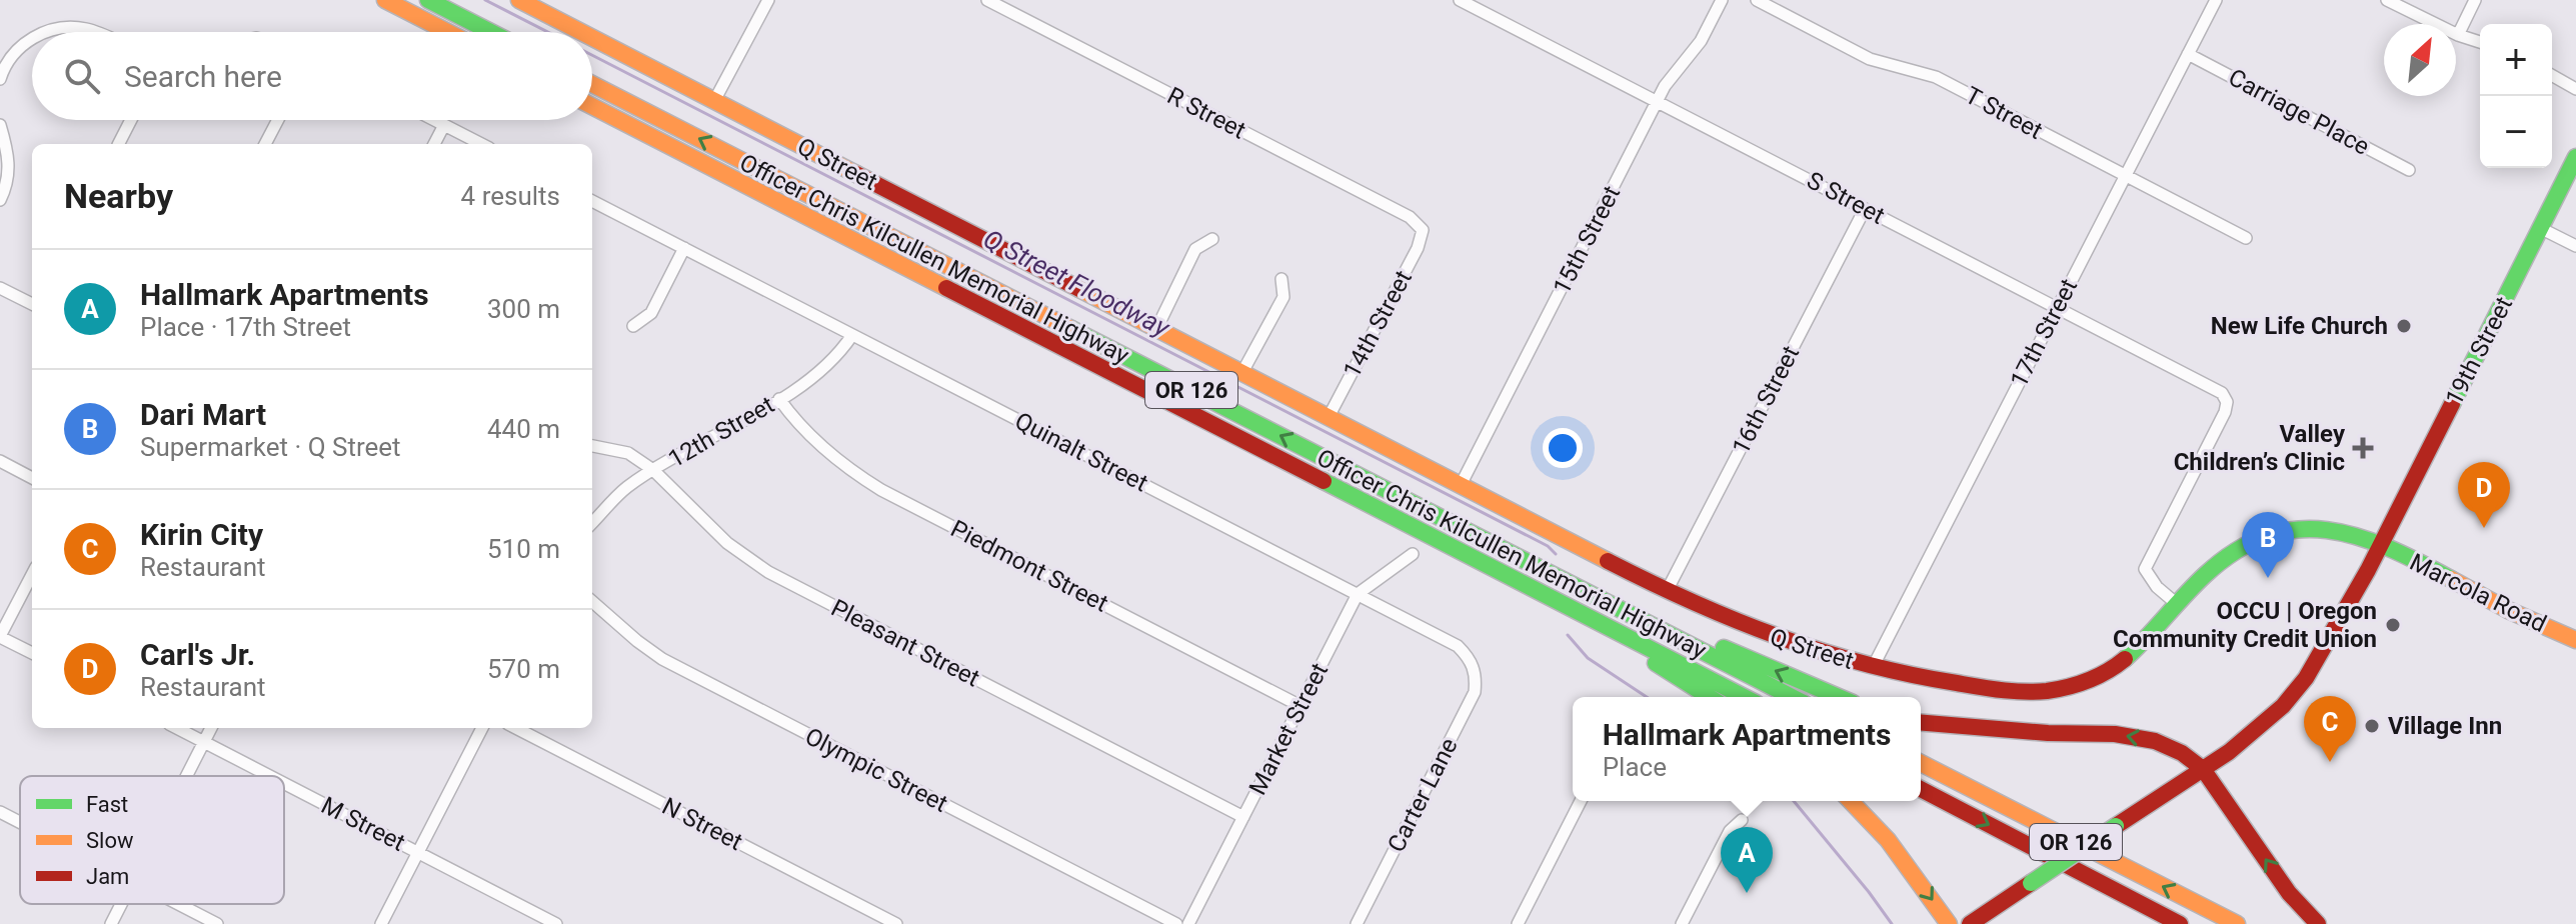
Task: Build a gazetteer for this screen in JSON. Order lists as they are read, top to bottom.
{
  "streets": {
    "main road": [
      "Q Street",
      "Officer Chris Kilcullen Memorial Highway",
      "19th Street",
      "OR 126",
      "Marcola Road"
    ],
    "street": [
      "Carriage Place",
      "R Street",
      "T Street",
      "S Street",
      "15th Street",
      "14th Street",
      "17th Street",
      "16th Street",
      "12th Street",
      "Quinalt Street",
      "Piedmont Street",
      "Pleasant Street",
      "Market Street",
      "Olympic Street",
      "Carter Lane",
      "M Street",
      "N Street"
    ]
  },
  "crossings": [
    ["Carriage Place", "17th Street"],
    ["R Street", "14th Street"],
    ["T Street", "17th Street"],
    ["Q Street", "S Street"],
    ["Q Street", "15th Street"],
    ["Q Street", "14th Street"],
    ["Q Street", "17th Street"],
    ["Q Street", "19th Street"],
    ["Q Street", "16th Street"],
    ["Q Street", "Marcola Road"],
    ["S Street", "15th Street"],
    ["S Street", "17th Street"],
    ["S Street", "16th Street"],
    ["19th Street", "Marcola Road"],
    ["12th Street", "Quinalt Street"],
    ["12th Street", "Piedmont Street"],
    ["12th Street", "Pleasant Street"],
    ["Quinalt Street", "Market Street"],
    ["Quinalt Street", "Carter Lane"],
    ["Piedmont Street", "Market Street"],
    ["Pleasant Street", "Market Street"]
  ],
  "water": ["Q Street Floodway"],
  "places": {
    "other": ["New Life Church", "OCCU | Oregon Community Credit Union", "Village Inn"],
    "health": ["Valley Children’s Clinic"]
  },
  "legend": ["Fast", "Slow", "Jam"],
  "north": "top right",
  "page": {
    "map_buttons": ["+", "−"],
    "search": "Search here",
    "heading": ["Nearby", "4 results"],
    "list": [
      {
        "mark": "A",
        "name": "Hallmark Apartments",
        "note": "Place · 17th Street",
        "value": "300 m"
      },
      {
        "mark": "B",
        "name": "Dari Mart",
        "note": "Supermarket · Q Street",
        "value": "440 m"
      },
      {
        "mark": "C",
        "name": "Kirin City",
        "note": "Restaurant",
        "value": "510 m"
      },
      {
        "mark": "D",
        "name": "Carl's Jr.",
        "note": "Restaurant",
        "value": "570 m"
      }
    ],
    "pins": [
      "D",
      "B",
      "C",
      "A"
    ],
    "popup": ["Hallmark Apartments", "Place"]
  }
}
